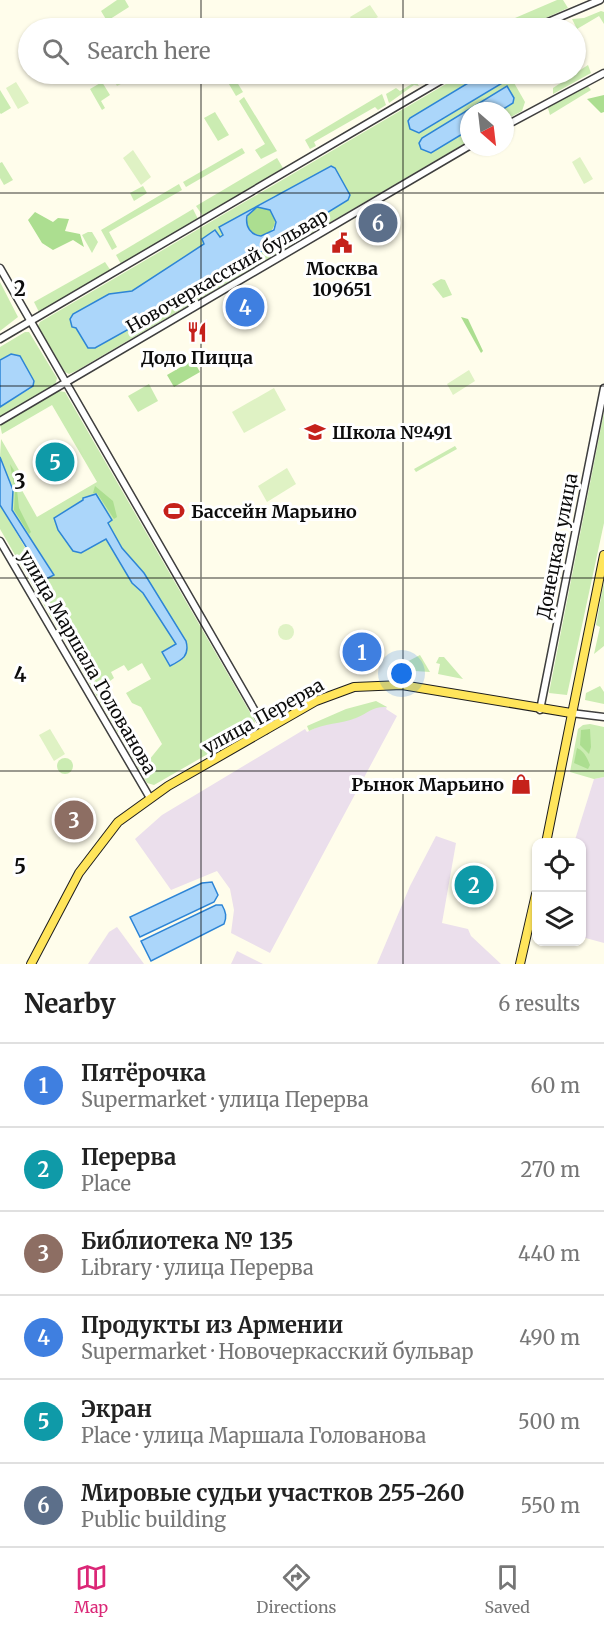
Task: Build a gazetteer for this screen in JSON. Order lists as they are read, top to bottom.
{
  "streets": {
    "main road": ["улица Перерва"],
    "street": ["Новочеркасский бульвар", "Донецкая улица", "улица Маршала Голованова"]
  },
  "crossings": [
    ["Донецкая улица", "улица Перерва"],
    ["улица Маршала Голованова", "улица Перерва"]
  ],
  "places": {
    "public building": ["Москва 109651"],
    "restaurant": ["Додо Пицца"],
    "school or university": ["Школа №491"],
    "sports": ["Бассейн Марьино"],
    "shop": ["Рынок Марьино"]
  },
  "north": "bottom right",
  "page": {
    "search": "Search here",
    "pins": [
      "6",
      "4",
      "5",
      "1",
      "3",
      "2"
    ],
    "heading": ["Nearby", "6 results"],
    "list": [
      {
        "mark": "1",
        "name": "Пятёрочка",
        "note": "Supermarket · улица Перерва",
        "value": "60 m"
      },
      {
        "mark": "2",
        "name": "Перерва",
        "note": "Place",
        "value": "270 m"
      },
      {
        "mark": "3",
        "name": "Библиотека № 135",
        "note": "Library · улица Перерва",
        "value": "440 m"
      },
      {
        "mark": "4",
        "name": "Продукты из Армении",
        "note": "Supermarket · Новочеркасский бульвар",
        "value": "490 m"
      },
      {
        "mark": "5",
        "name": "Экран",
        "note": "Place · улица Маршала Голованова",
        "value": "500 m"
      },
      {
        "mark": "6",
        "name": "Мировые судьи участков 255-260",
        "note": "Public building",
        "value": "550 m"
      }
    ],
    "nav": ["Map", "Directions", "Saved"]
  },
  "grid": {
    "rows": [
      "2",
      "3",
      "4",
      "5"
    ]
  }
}
